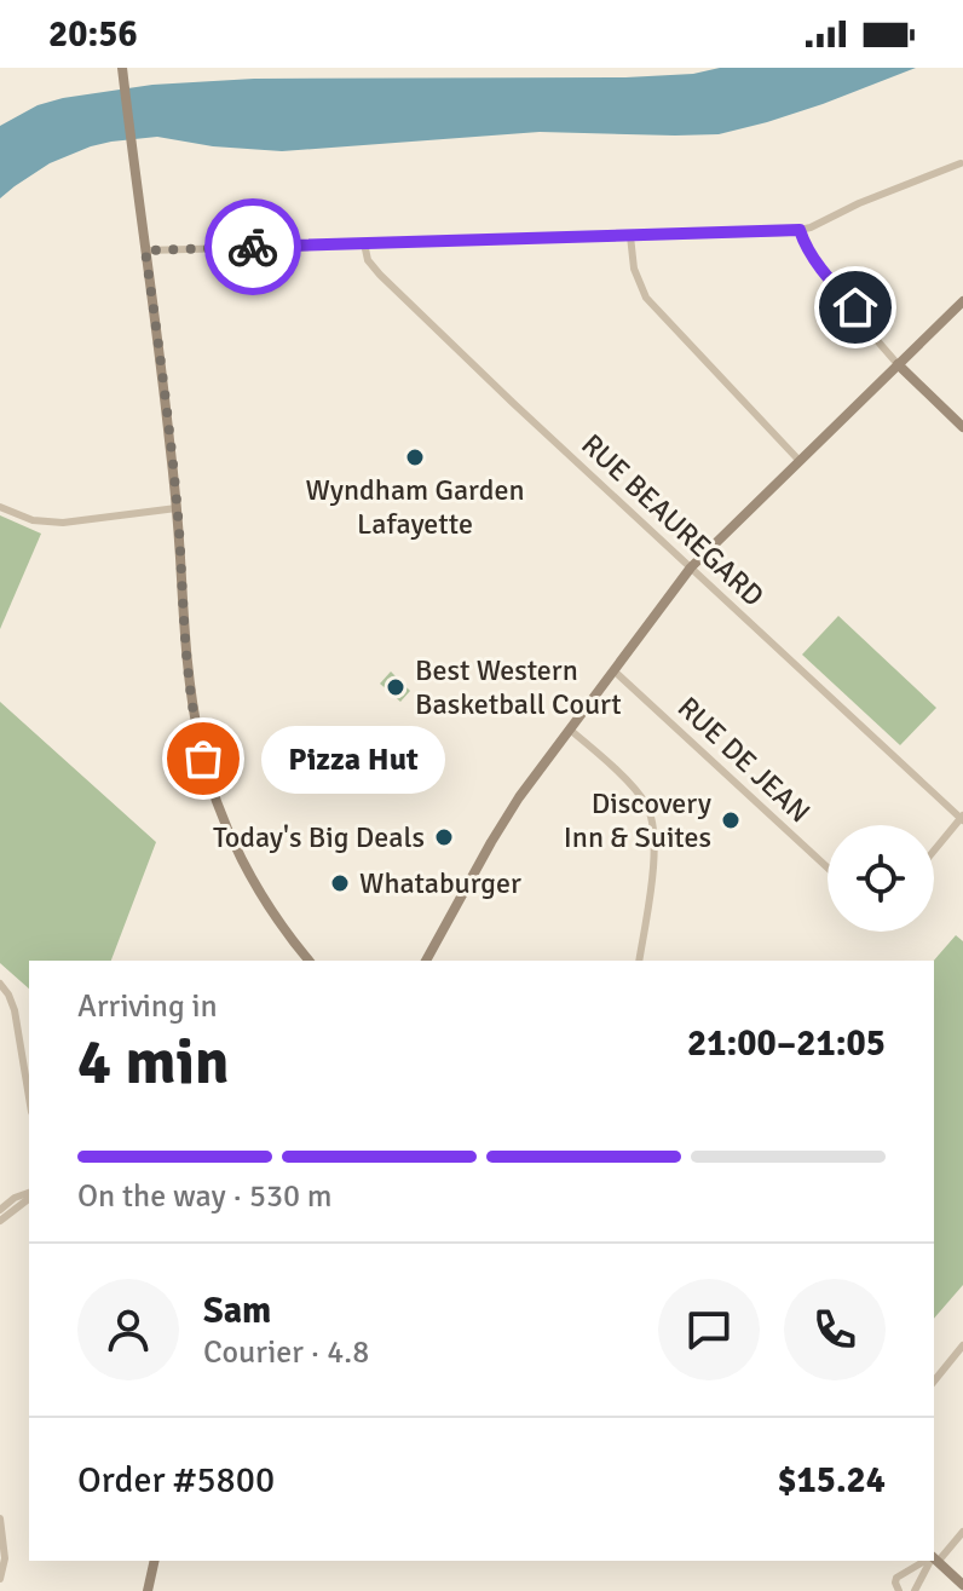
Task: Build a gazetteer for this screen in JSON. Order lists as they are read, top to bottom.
{
  "streets": {
    "street": ["RUE BEAUREGARD", "RUE DE JEAN"]
  },
  "places": [
    "Wyndham Garden Lafayette",
    "Best Western Basketball Court",
    "Pizza Hut",
    "Discovery Inn & Suites",
    "Today's Big Deals",
    "Whataburger"
  ],
  "page": {
    "status": "20:56",
    "bubble": "Pizza Hut",
    "heading": ["4 min", "Arriving in", "21:00–21:05"],
    "panel": [
      "Sam",
      "Courier · 4.8",
      "Order #5800",
      "$15.24"
    ],
    "bar": "On the way · 530 m"
  }
}
